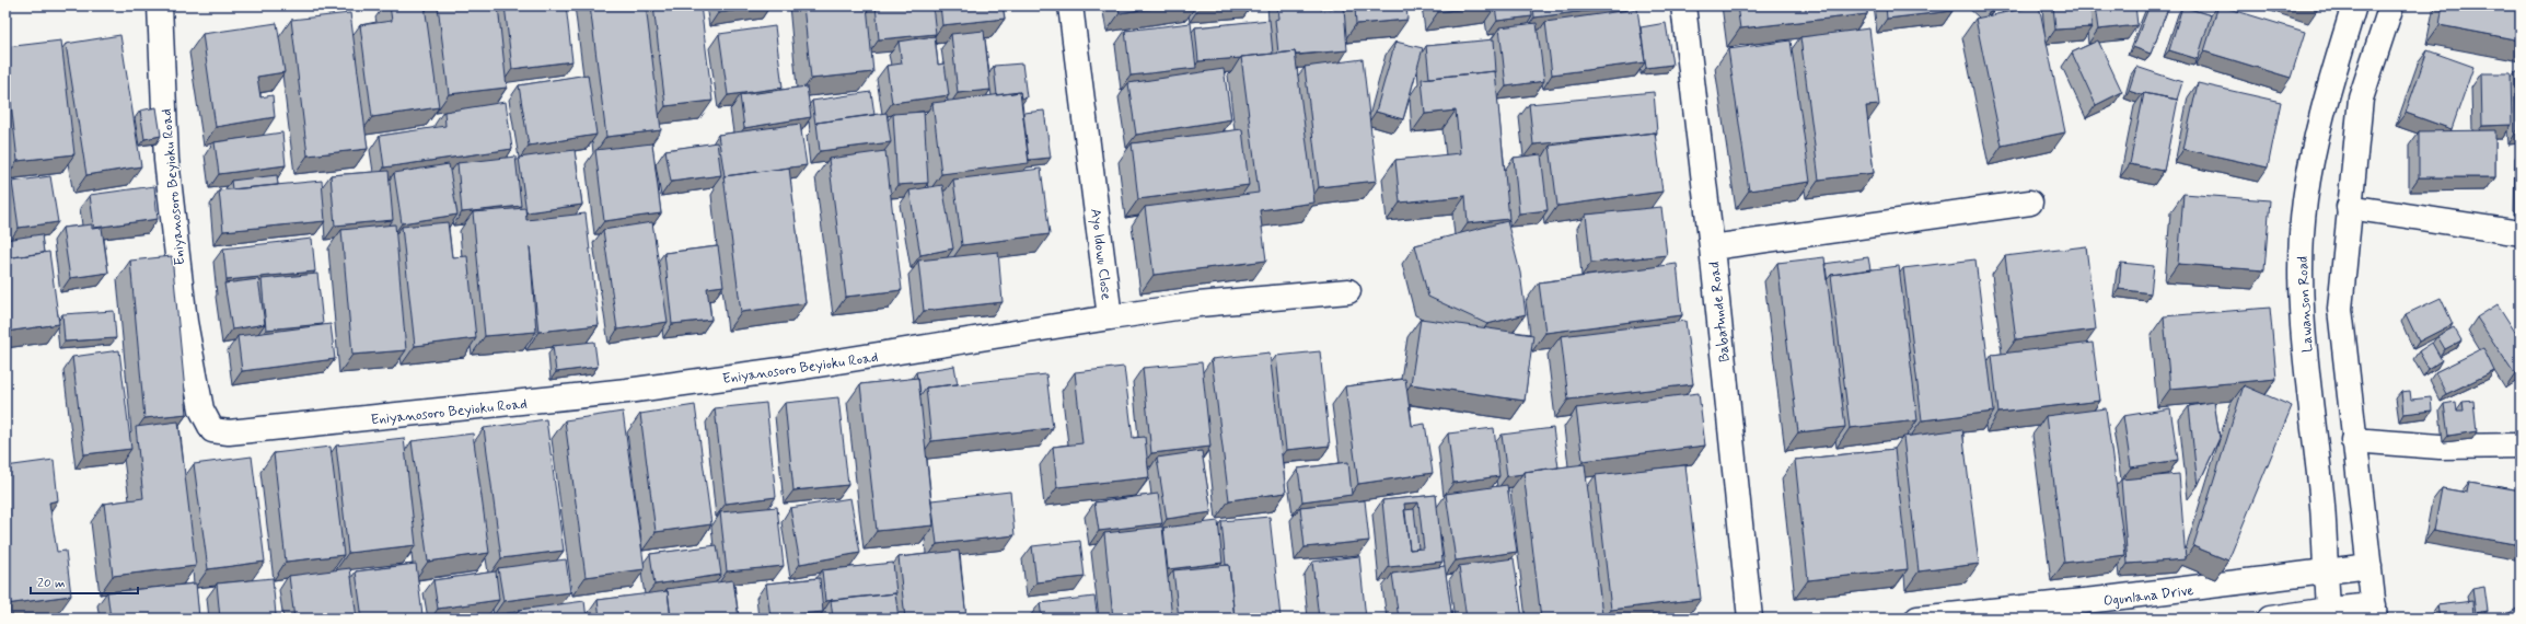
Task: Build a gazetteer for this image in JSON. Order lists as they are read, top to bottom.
{
  "streets": {
    "street": [
      "Eniyanosoro Beyioku Road",
      "Ayo Idowu Close",
      "Lawanson Road",
      "Babatunde Road",
      "Ogunlana Drive"
    ]
  },
  "crossings": [
    ["Eniyanosoro Beyioku Road", "Ayo Idowu Close"],
    ["Lawanson Road", "Ogunlana Drive"]
  ],
  "scale_bar": "20 m"
}
